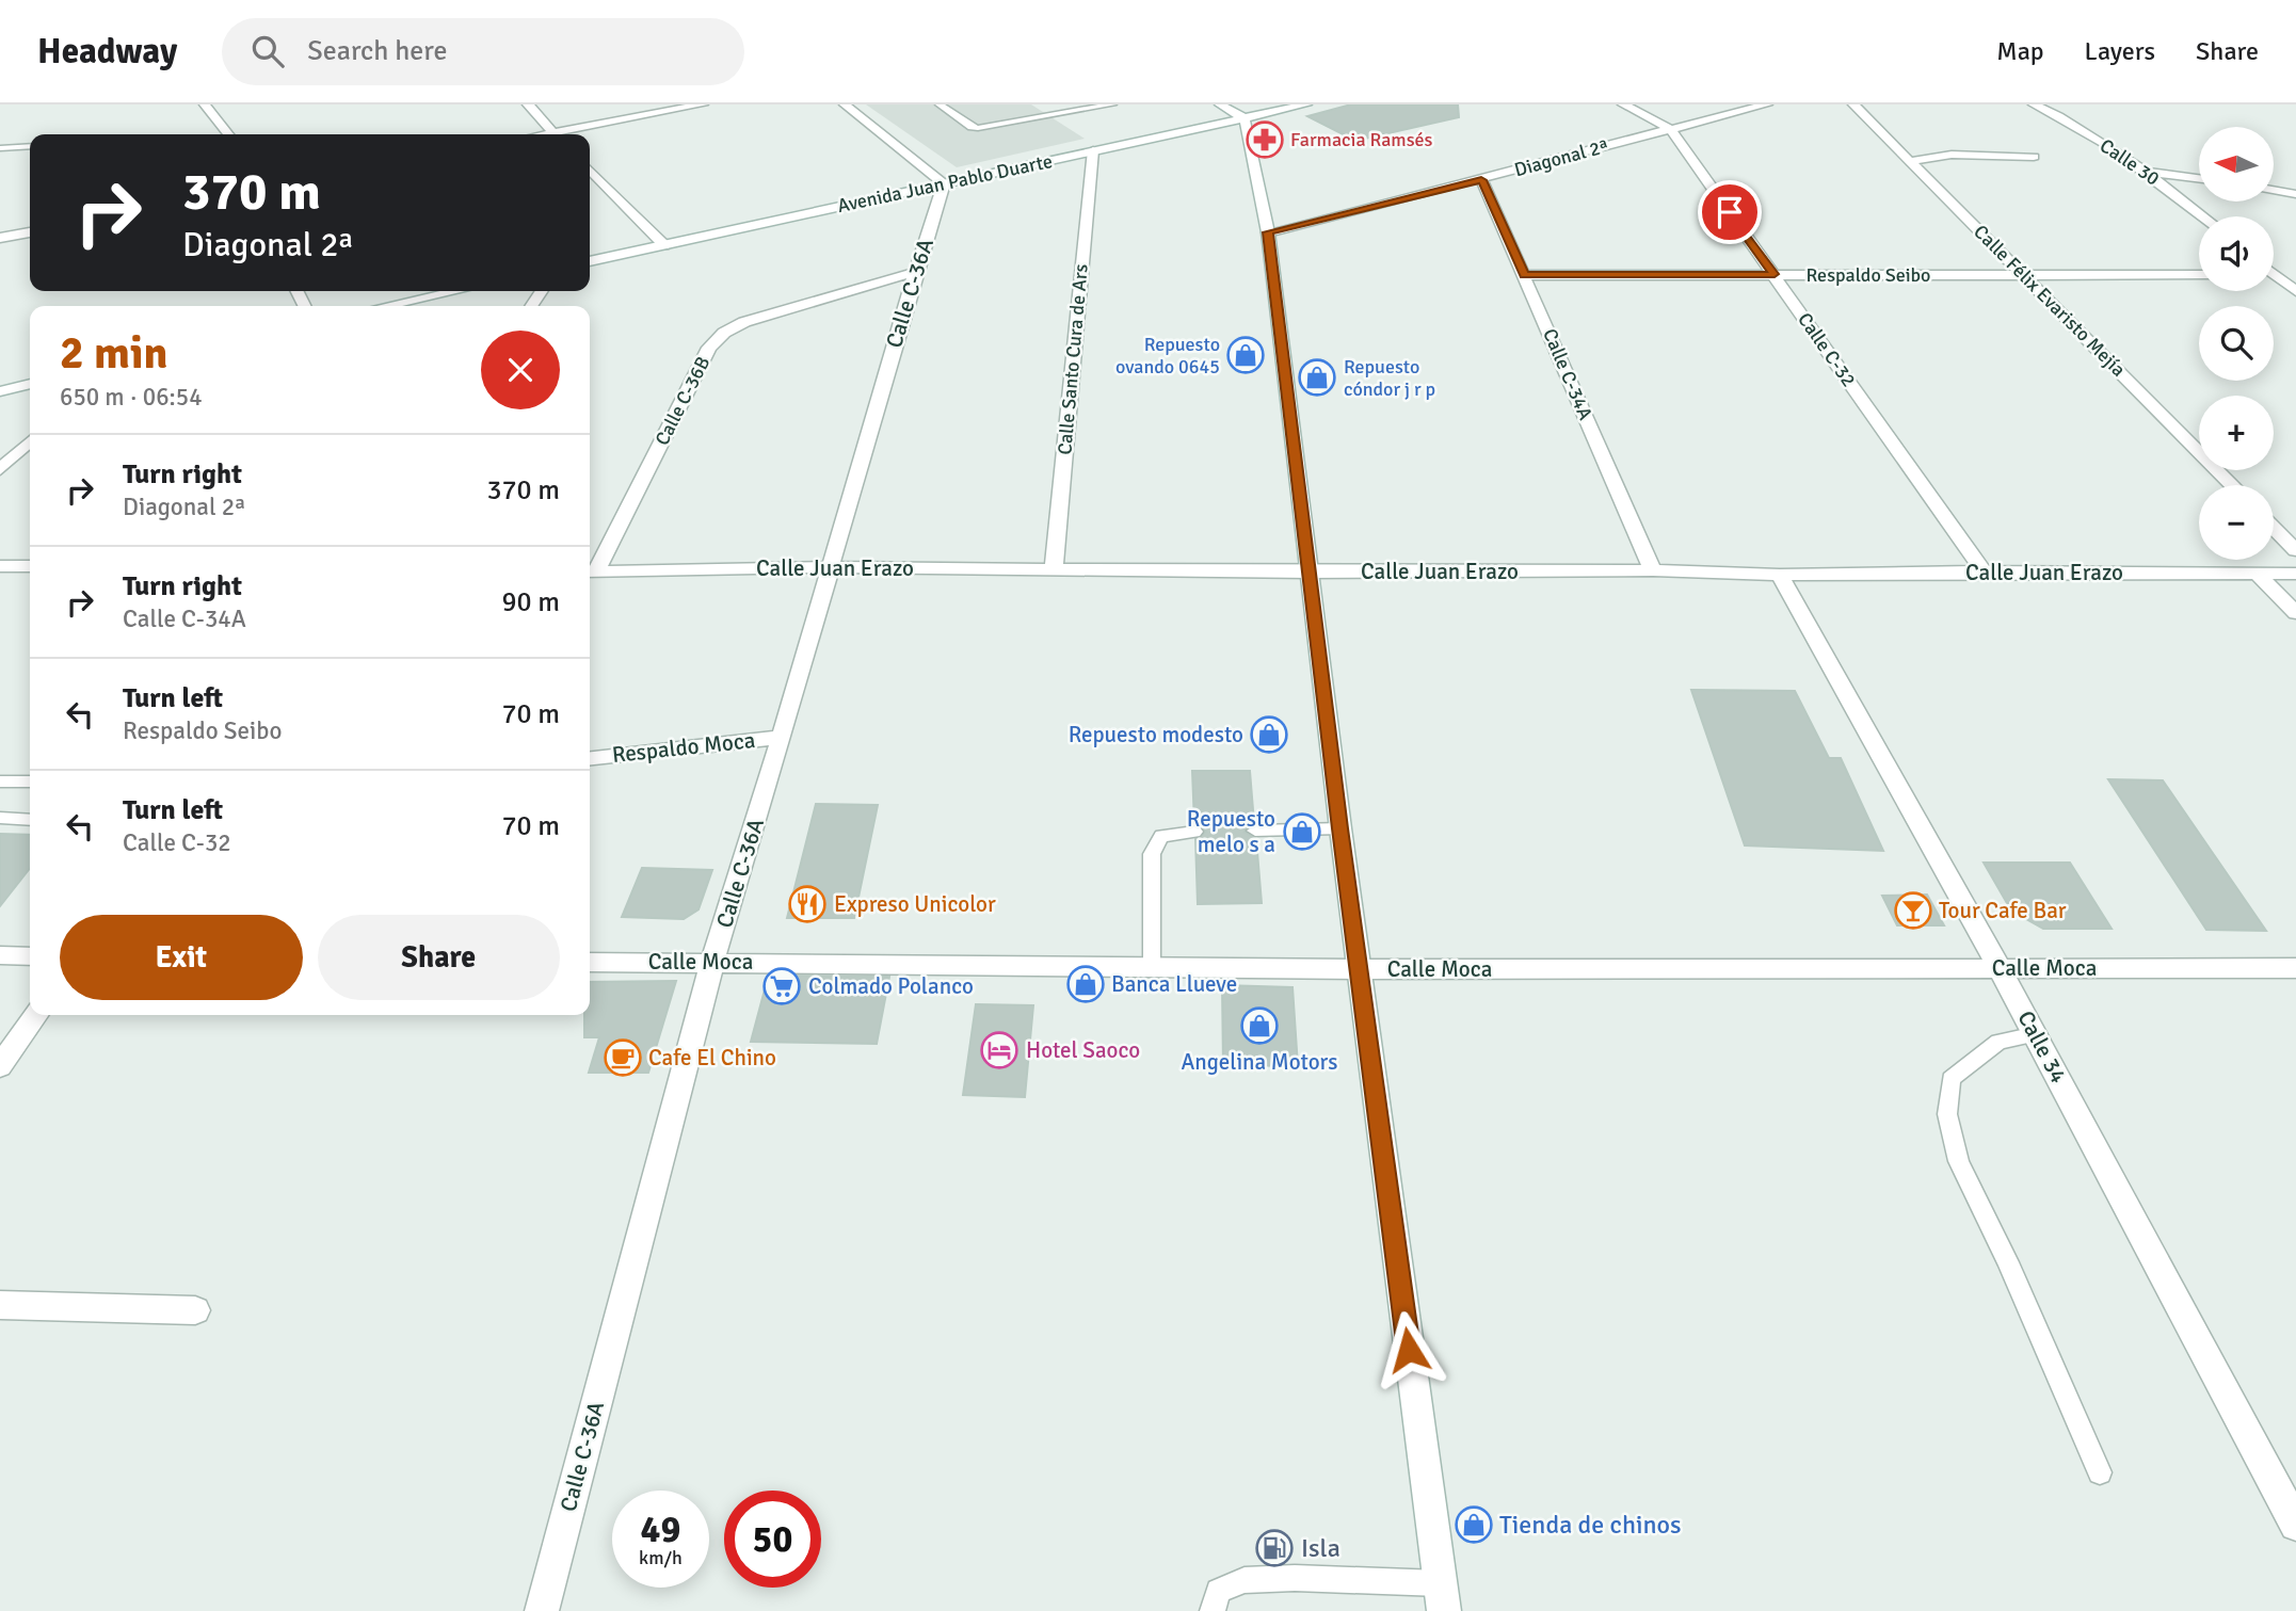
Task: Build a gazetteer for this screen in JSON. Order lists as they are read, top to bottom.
{
  "streets": {
    "street": [
      "Diagonal 2ª",
      "Calle 30",
      "Avenida Juan Pablo Duarte",
      "Respaldo Seibo",
      "Calle C-36A",
      "Calle Félix Evaristo Mejía",
      "Calle C-32",
      "Calle Santo Cura de Ars",
      "Calle C-34A",
      "Calle C-36B",
      "Calle Juan Erazo",
      "Respaldo Moca",
      "Calle Moca",
      "Calle 34"
    ]
  },
  "crossings": [
    ["Diagonal 2ª", "Calle C-32"],
    ["Diagonal 2ª", "Calle C-34A"],
    ["Avenida Juan Pablo Duarte", "Calle C-36A"],
    ["Avenida Juan Pablo Duarte", "Calle Santo Cura de Ars"],
    ["Respaldo Seibo", "Calle Félix Evaristo Mejía"],
    ["Respaldo Seibo", "Calle C-32"],
    ["Respaldo Seibo", "Calle C-34A"],
    ["Calle C-36A", "Calle C-36B"],
    ["Calle C-36A", "Calle Juan Erazo"],
    ["Calle C-36A", "Respaldo Moca"],
    ["Calle C-36A", "Calle Moca"],
    ["Calle C-32", "Calle Juan Erazo"],
    ["Calle Santo Cura de Ars", "Calle Juan Erazo"],
    ["Calle C-34A", "Calle Juan Erazo"],
    ["Calle C-36B", "Calle Juan Erazo"],
    ["Calle Juan Erazo", "Calle 34"],
    ["Calle Moca", "Calle 34"]
  ],
  "places": {
    "pharmacy": ["Farmacia Ramsés"],
    "shop": [
      "Repuesto ovando 0645",
      "Repuesto cóndor j r p",
      "Repuesto modesto",
      "Repuesto melo s a",
      "Banca Llueve",
      "Angelina Motors",
      "Tienda de chinos"
    ],
    "restaurant": ["Expreso Unicolor"],
    "bar": ["Tour Cafe Bar"],
    "supermarket": ["Colmado Polanco"],
    "hotel": ["Hotel Saoco"],
    "cafe": ["Cafe El Chino"],
    "fuel station": ["Isla"]
  },
  "north": "left",
  "page": {
    "header": "Headway",
    "search": "Search here",
    "nav": ["Map", "Layers", "Share"],
    "map_buttons": ["+", "−"],
    "turn": ["370 m", "Diagonal 2ª"],
    "heading": ["2 min", "650 m · 06:54"],
    "list": [
      {
        "name": "Turn right",
        "note": "Diagonal 2ª",
        "value": "370 m"
      },
      {
        "name": "Turn right",
        "note": "Calle C-34A",
        "value": "90 m"
      },
      {
        "name": "Turn left",
        "note": "Respaldo Seibo",
        "value": "70 m"
      },
      {
        "name": "Turn left",
        "note": "Calle C-32",
        "value": "70 m"
      }
    ],
    "buttons": ["Exit", "Share"],
    "speed": "49 km/h",
    "limit": "50"
  }
}
